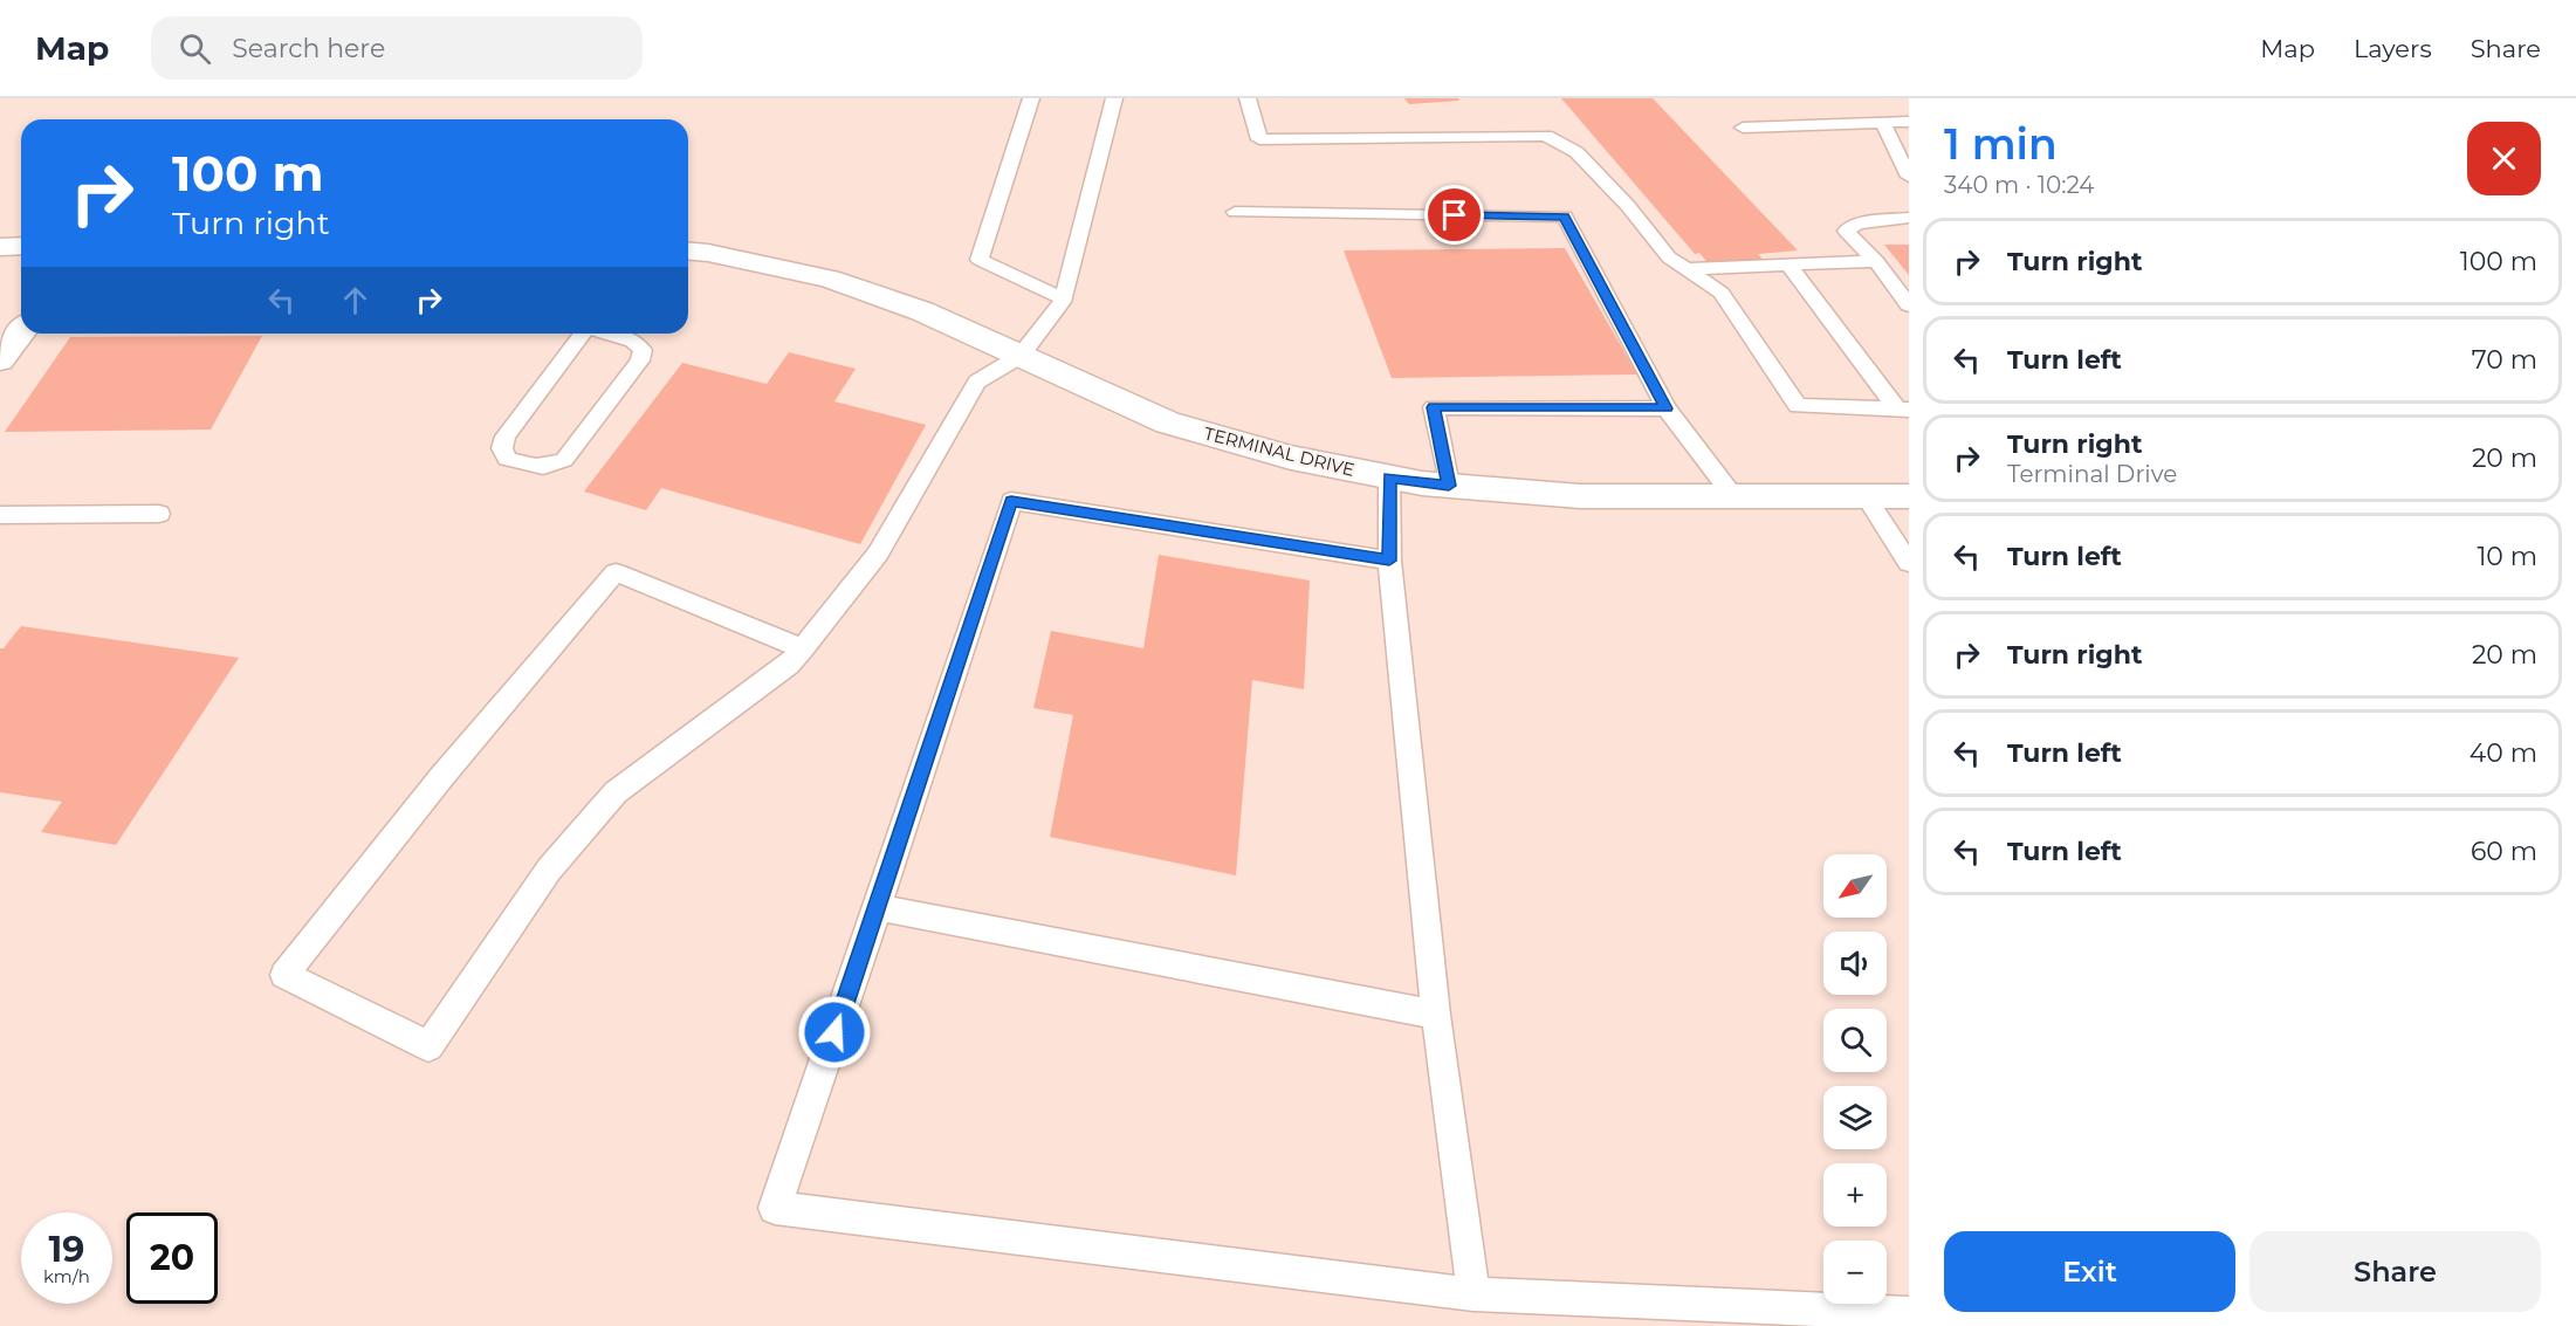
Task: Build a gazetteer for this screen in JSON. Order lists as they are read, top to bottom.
{
  "streets": {
    "street": ["TERMINAL DRIVE"]
  },
  "north": "bottom left",
  "page": {
    "header": "Map",
    "search": "Search here",
    "nav": ["Map", "Layers", "Share"],
    "heading": ["1 min", "340 m · 10:24"],
    "turn": ["100 m", "Turn right"],
    "list": [
      {
        "name": "Turn right",
        "value": "100 m"
      },
      {
        "name": "Turn left",
        "value": "70 m"
      },
      {
        "name": "Turn right",
        "note": "Terminal Drive",
        "value": "20 m"
      },
      {
        "name": "Turn left",
        "value": "10 m"
      },
      {
        "name": "Turn right",
        "value": "20 m"
      },
      {
        "name": "Turn left",
        "value": "40 m"
      },
      {
        "name": "Turn left",
        "value": "60 m"
      }
    ],
    "map_buttons": ["+", "−"],
    "speed": "19 km/h",
    "limit": "20",
    "buttons": ["Exit", "Share"]
  }
}
